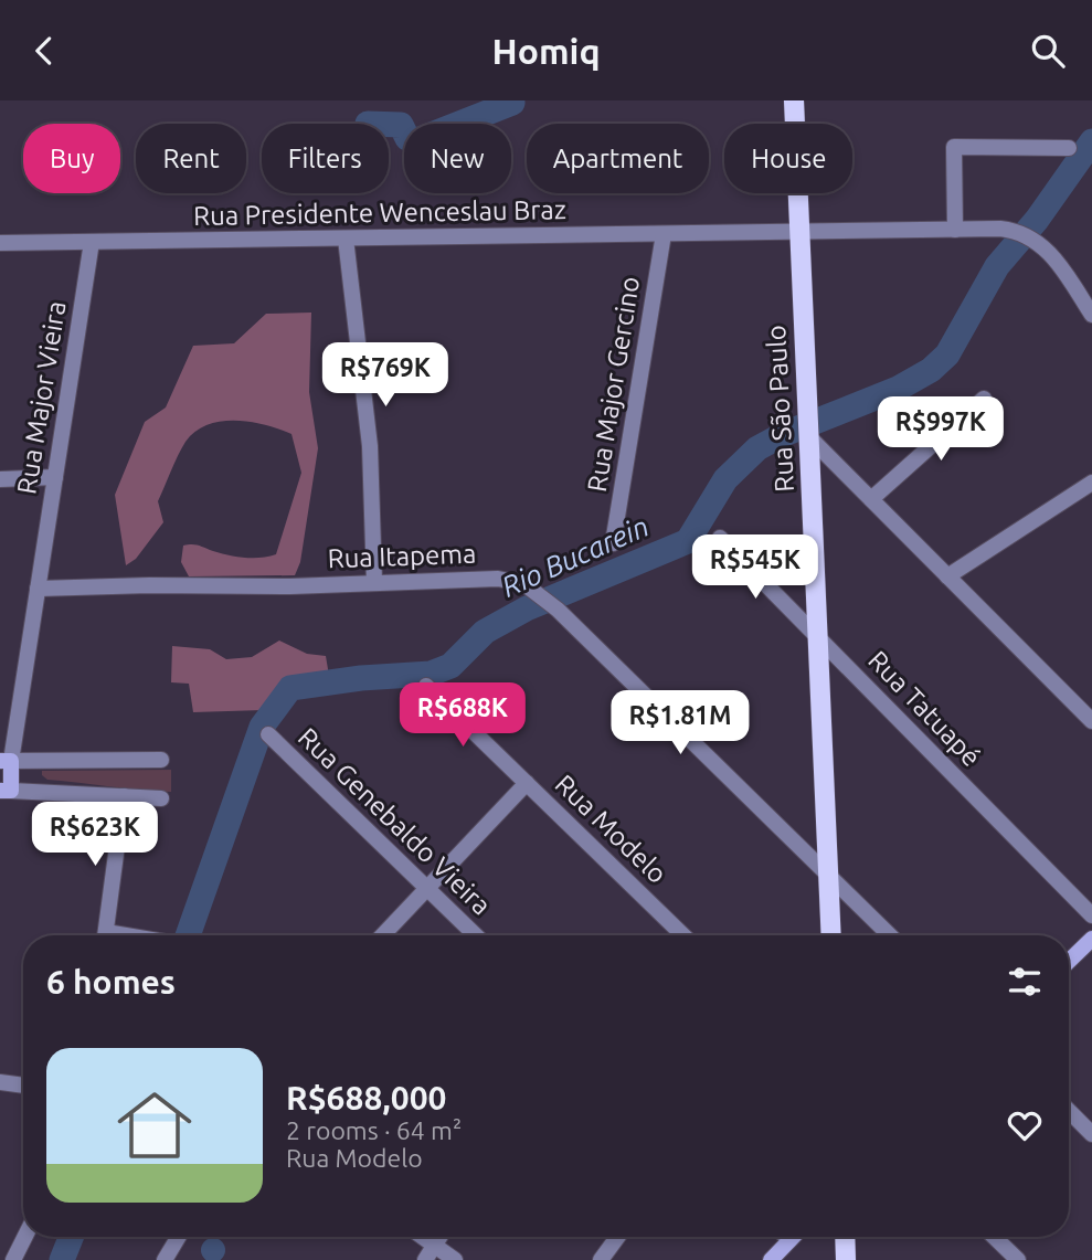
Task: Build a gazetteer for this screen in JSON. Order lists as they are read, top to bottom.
{
  "streets": {
    "main road": ["Rua São Paulo"],
    "street": [
      "Rua Presidente Wenceslau Braz",
      "Rua Major Gercino",
      "Rua Major Vieira",
      "Rua Itapema",
      "Rua Tatuapé",
      "Rua Genebaldo Vieira",
      "Rua Modelo"
    ]
  },
  "crossings": [
    ["Rua Presidente Wenceslau Braz", "Rua Major Gercino"],
    ["Rua Presidente Wenceslau Braz", "Rua Major Vieira"],
    ["Rua Presidente Wenceslau Braz", "Rua São Paulo"],
    ["Rua Major Vieira", "Rua Itapema"],
    ["Rua São Paulo", "Rua Itapema"],
    ["Rua São Paulo", "Rua Tatuapé"]
  ],
  "water": ["Rio Bucarein"],
  "page": {
    "header": "Homiq",
    "chip": [
      "Buy",
      "Rent",
      "Filters",
      "New",
      "Apartment",
      "House"
    ],
    "price": [
      "R$769K",
      "R$997K",
      "R$545K",
      "R$688K",
      "R$1.81M",
      "R$623K"
    ],
    "heading": "6 homes",
    "list": [
      {
        "name": "R$688,000",
        "note": "2 rooms · 64 m² · Rua Modelo"
      }
    ]
  }
}
